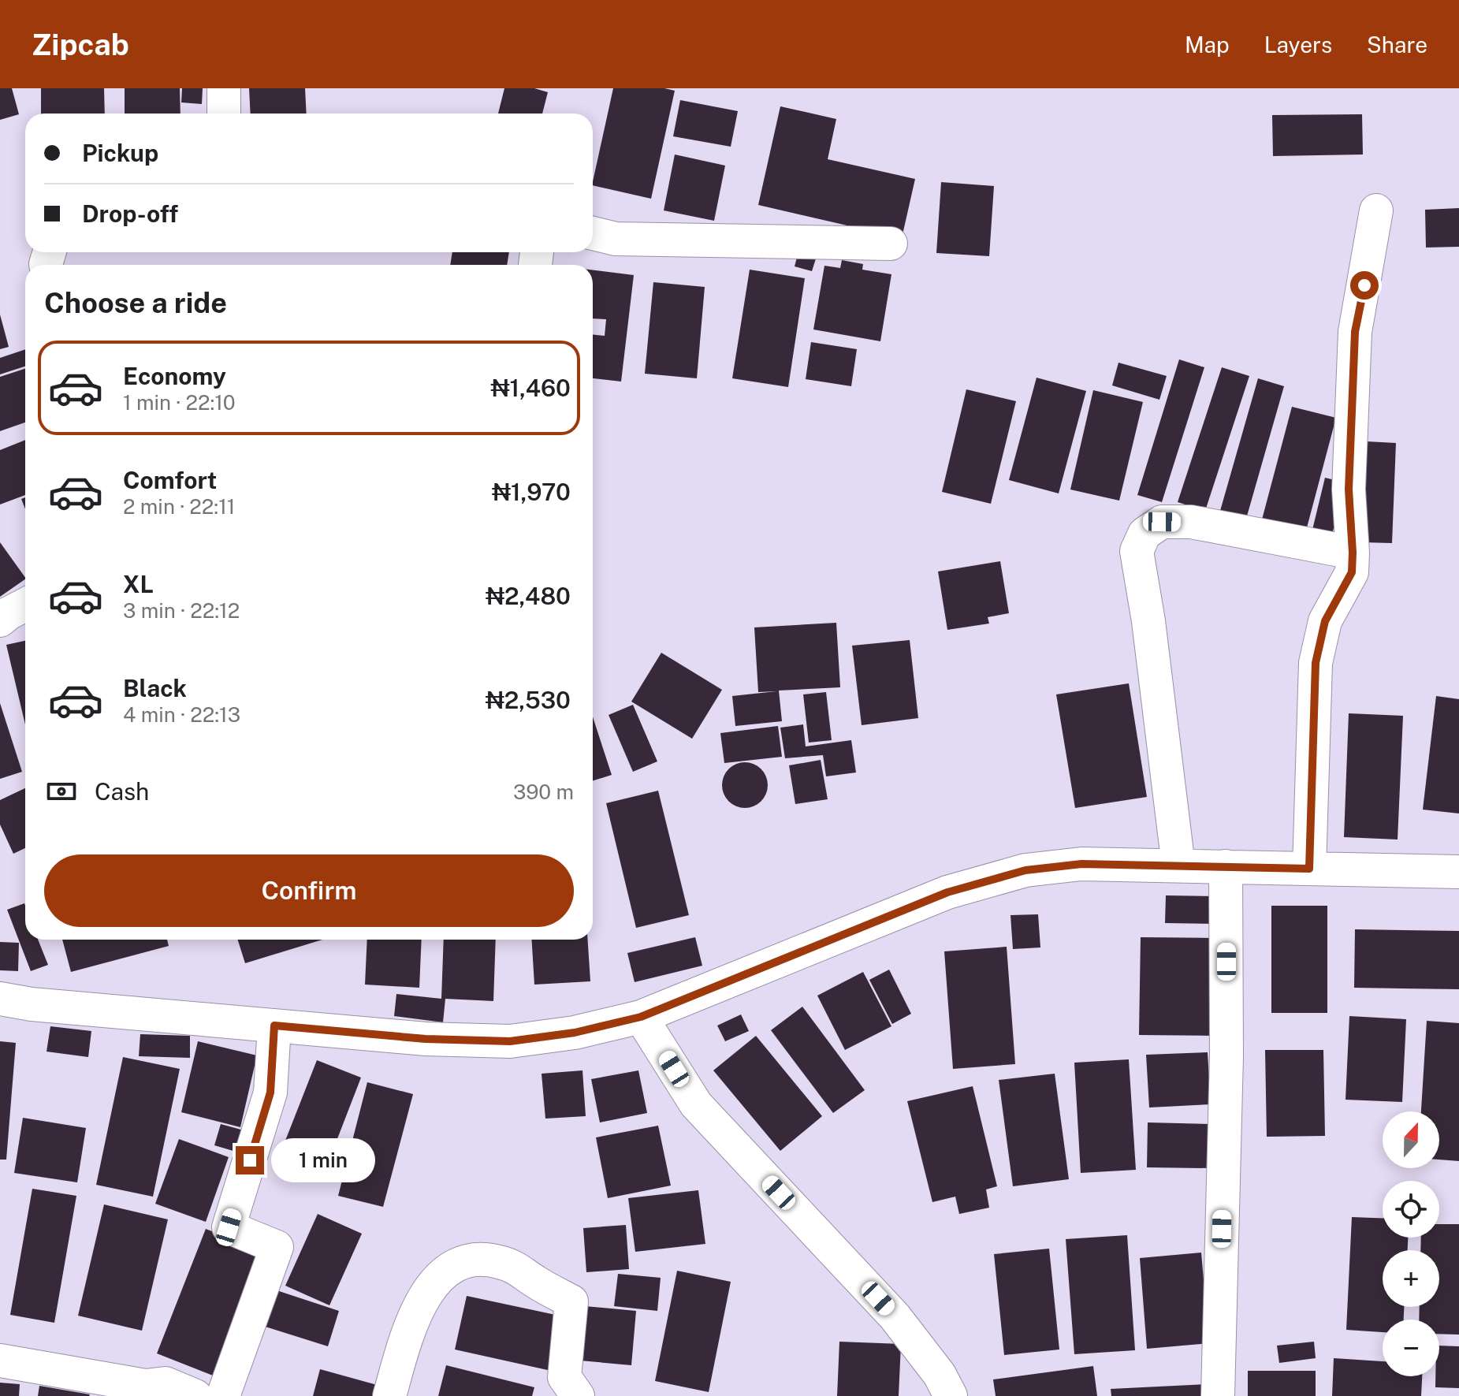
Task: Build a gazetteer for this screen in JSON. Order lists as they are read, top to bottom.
{
  "north": "top",
  "page": {
    "header": "Zipcab",
    "nav": ["Map", "Layers", "Share"],
    "banner": ["Pickup", "Drop-off"],
    "heading": "Choose a ride",
    "list": [
      {
        "name": "Economy",
        "note": "1 min · 22:10",
        "value": "₦1,460"
      },
      {
        "name": "Comfort",
        "note": "2 min · 22:11",
        "value": "₦1,970"
      },
      {
        "name": "XL",
        "note": "3 min · 22:12",
        "value": "₦2,480"
      },
      {
        "name": "Black",
        "note": "4 min · 22:13",
        "value": "₦2,530"
      }
    ],
    "pay": ["Cash", "390 m"],
    "buttons": "Confirm",
    "map_buttons": ["+", "−"],
    "bubble": "1 min"
  }
}
